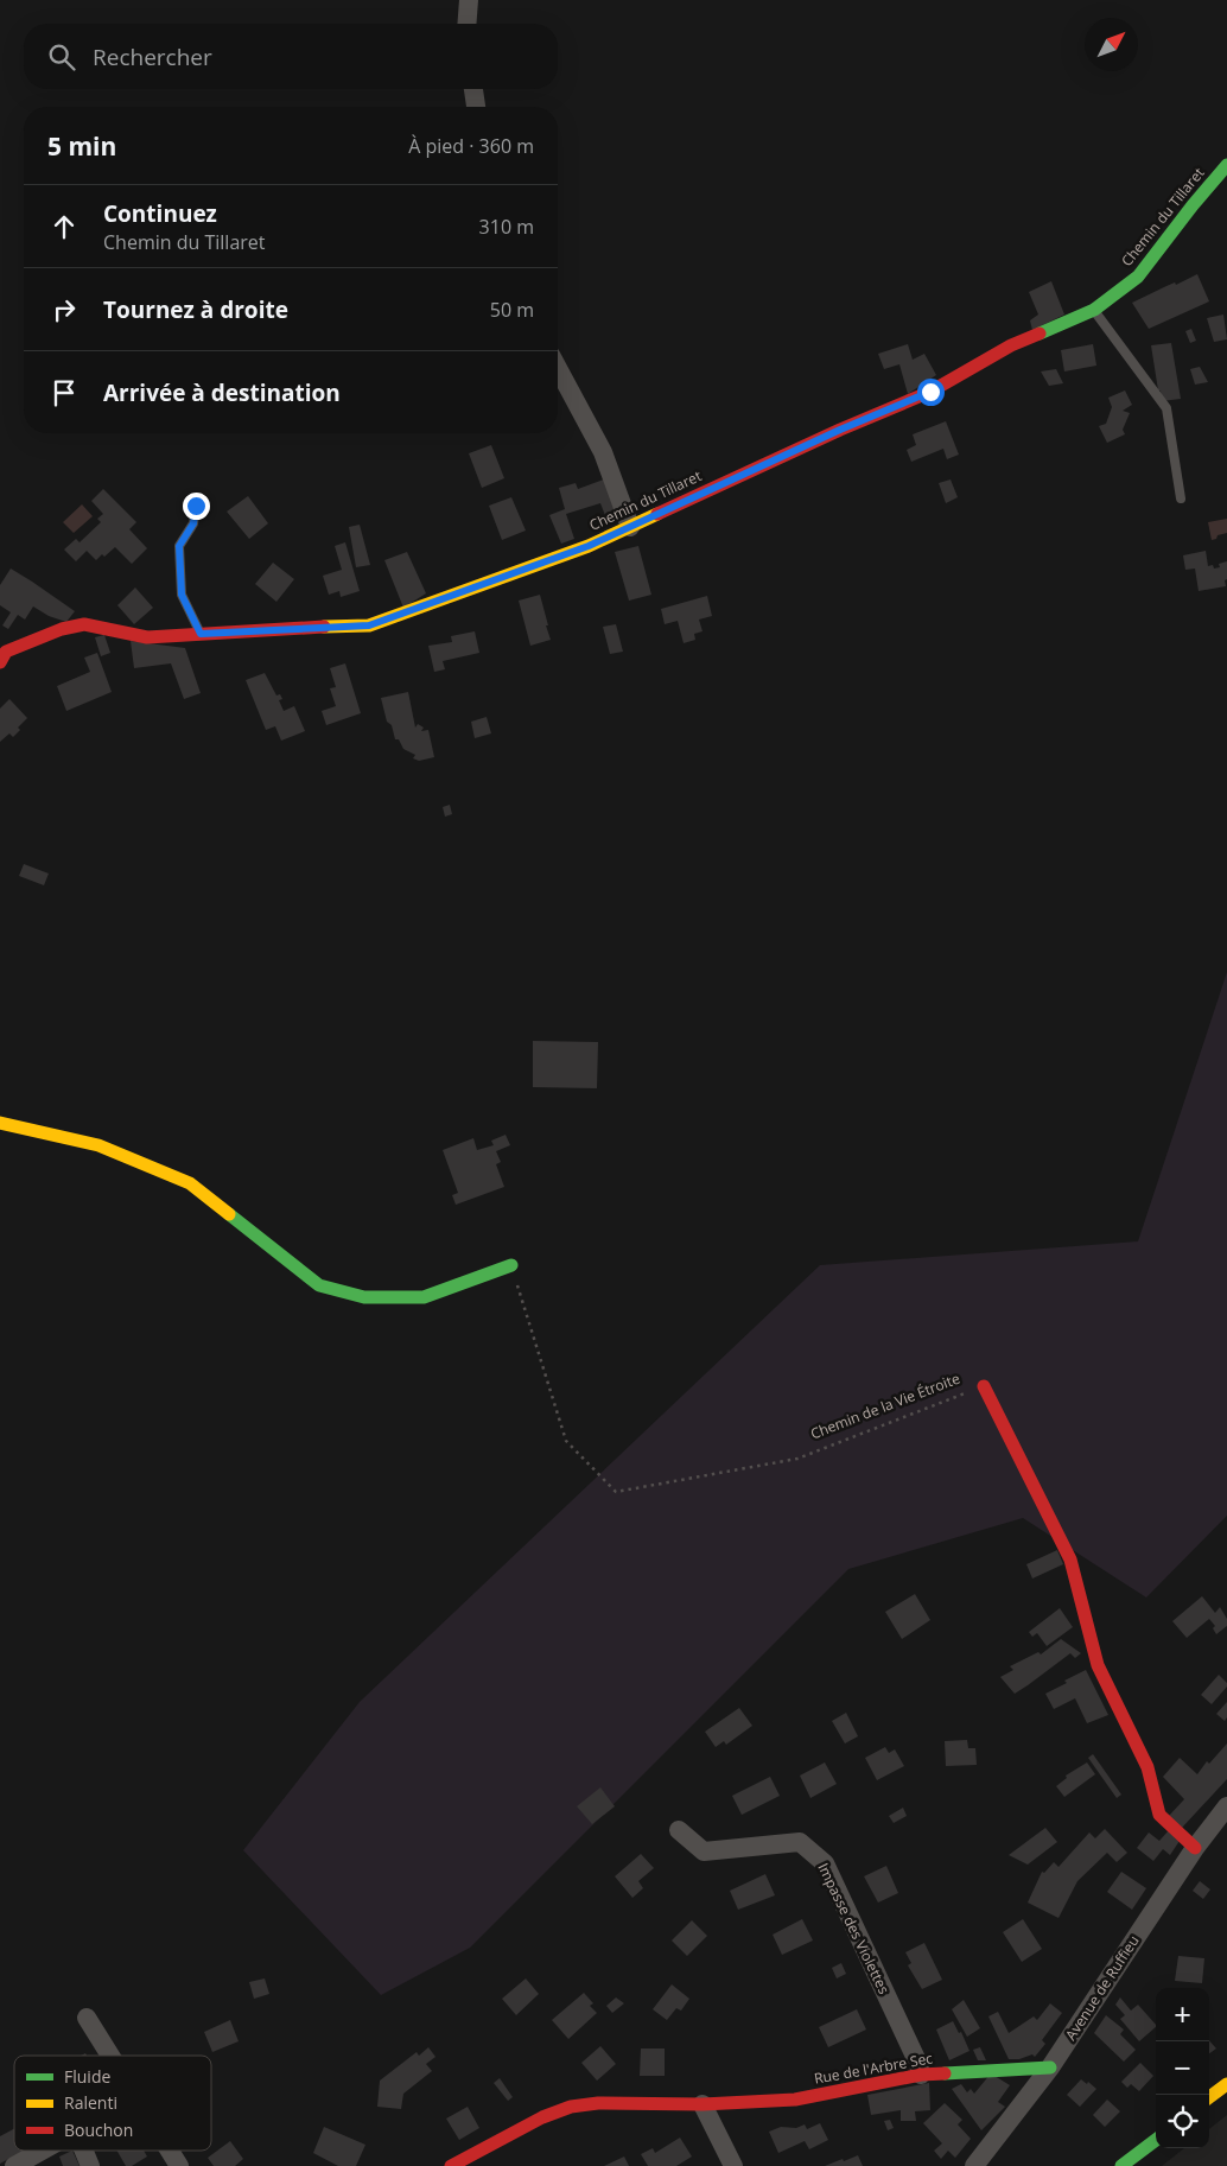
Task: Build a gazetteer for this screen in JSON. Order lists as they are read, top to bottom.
{
  "streets": {
    "street": [
      "Chemin du Tillaret",
      "Chemin de la Vie Étroite",
      "Impasse des Violettes",
      "Avenue de Ruffieu",
      "Rue de l'Arbre Sec"
    ]
  },
  "crossings": [
    ["Chemin de la Vie Étroite", "Avenue de Ruffieu"],
    ["Impasse des Violettes", "Rue de l'Arbre Sec"],
    ["Avenue de Ruffieu", "Rue de l'Arbre Sec"]
  ],
  "legend": ["Fluide", "Ralenti", "Bouchon"],
  "north": "top right",
  "page": {
    "search": "Rechercher",
    "heading": ["5 min", "À pied · 360 m"],
    "list": [
      ["Continuez", "Chemin du Tillaret", "310 m"],
      ["Tournez à droite", "50 m"],
      "Arrivée à destination"
    ],
    "map_buttons": ["+", "−"]
  }
}
